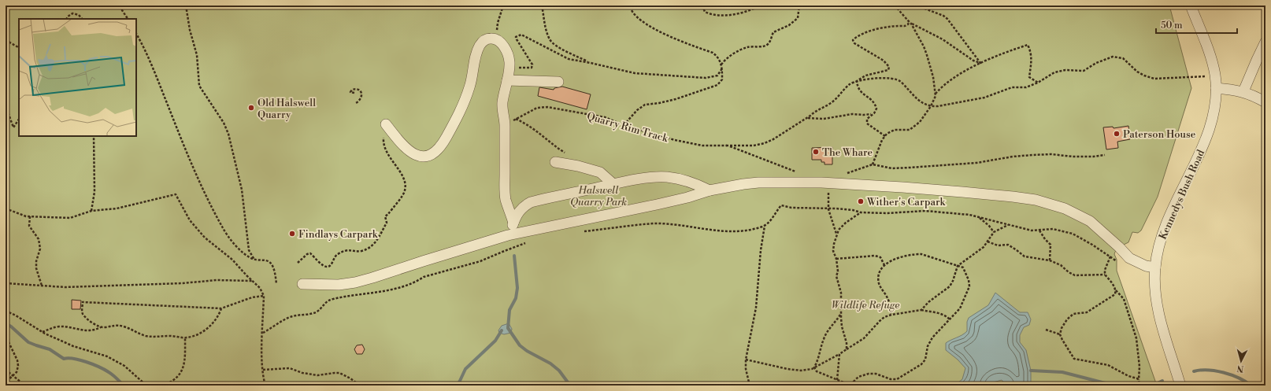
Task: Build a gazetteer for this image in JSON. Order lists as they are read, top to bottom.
{
  "streets": {
    "street": ["Kennedys Bush Road"],
    "path": ["Quarry Rim Track"]
  },
  "parks": ["Halswell Quarry Park", "Wildlife Refuge"],
  "places": [
    "Old Halswell Quarry",
    "Paterson House",
    "The Whare",
    "Wither's Carpark",
    "Findlays Carpark"
  ],
  "scale_bar": "50 m",
  "north": "bottom"
}
